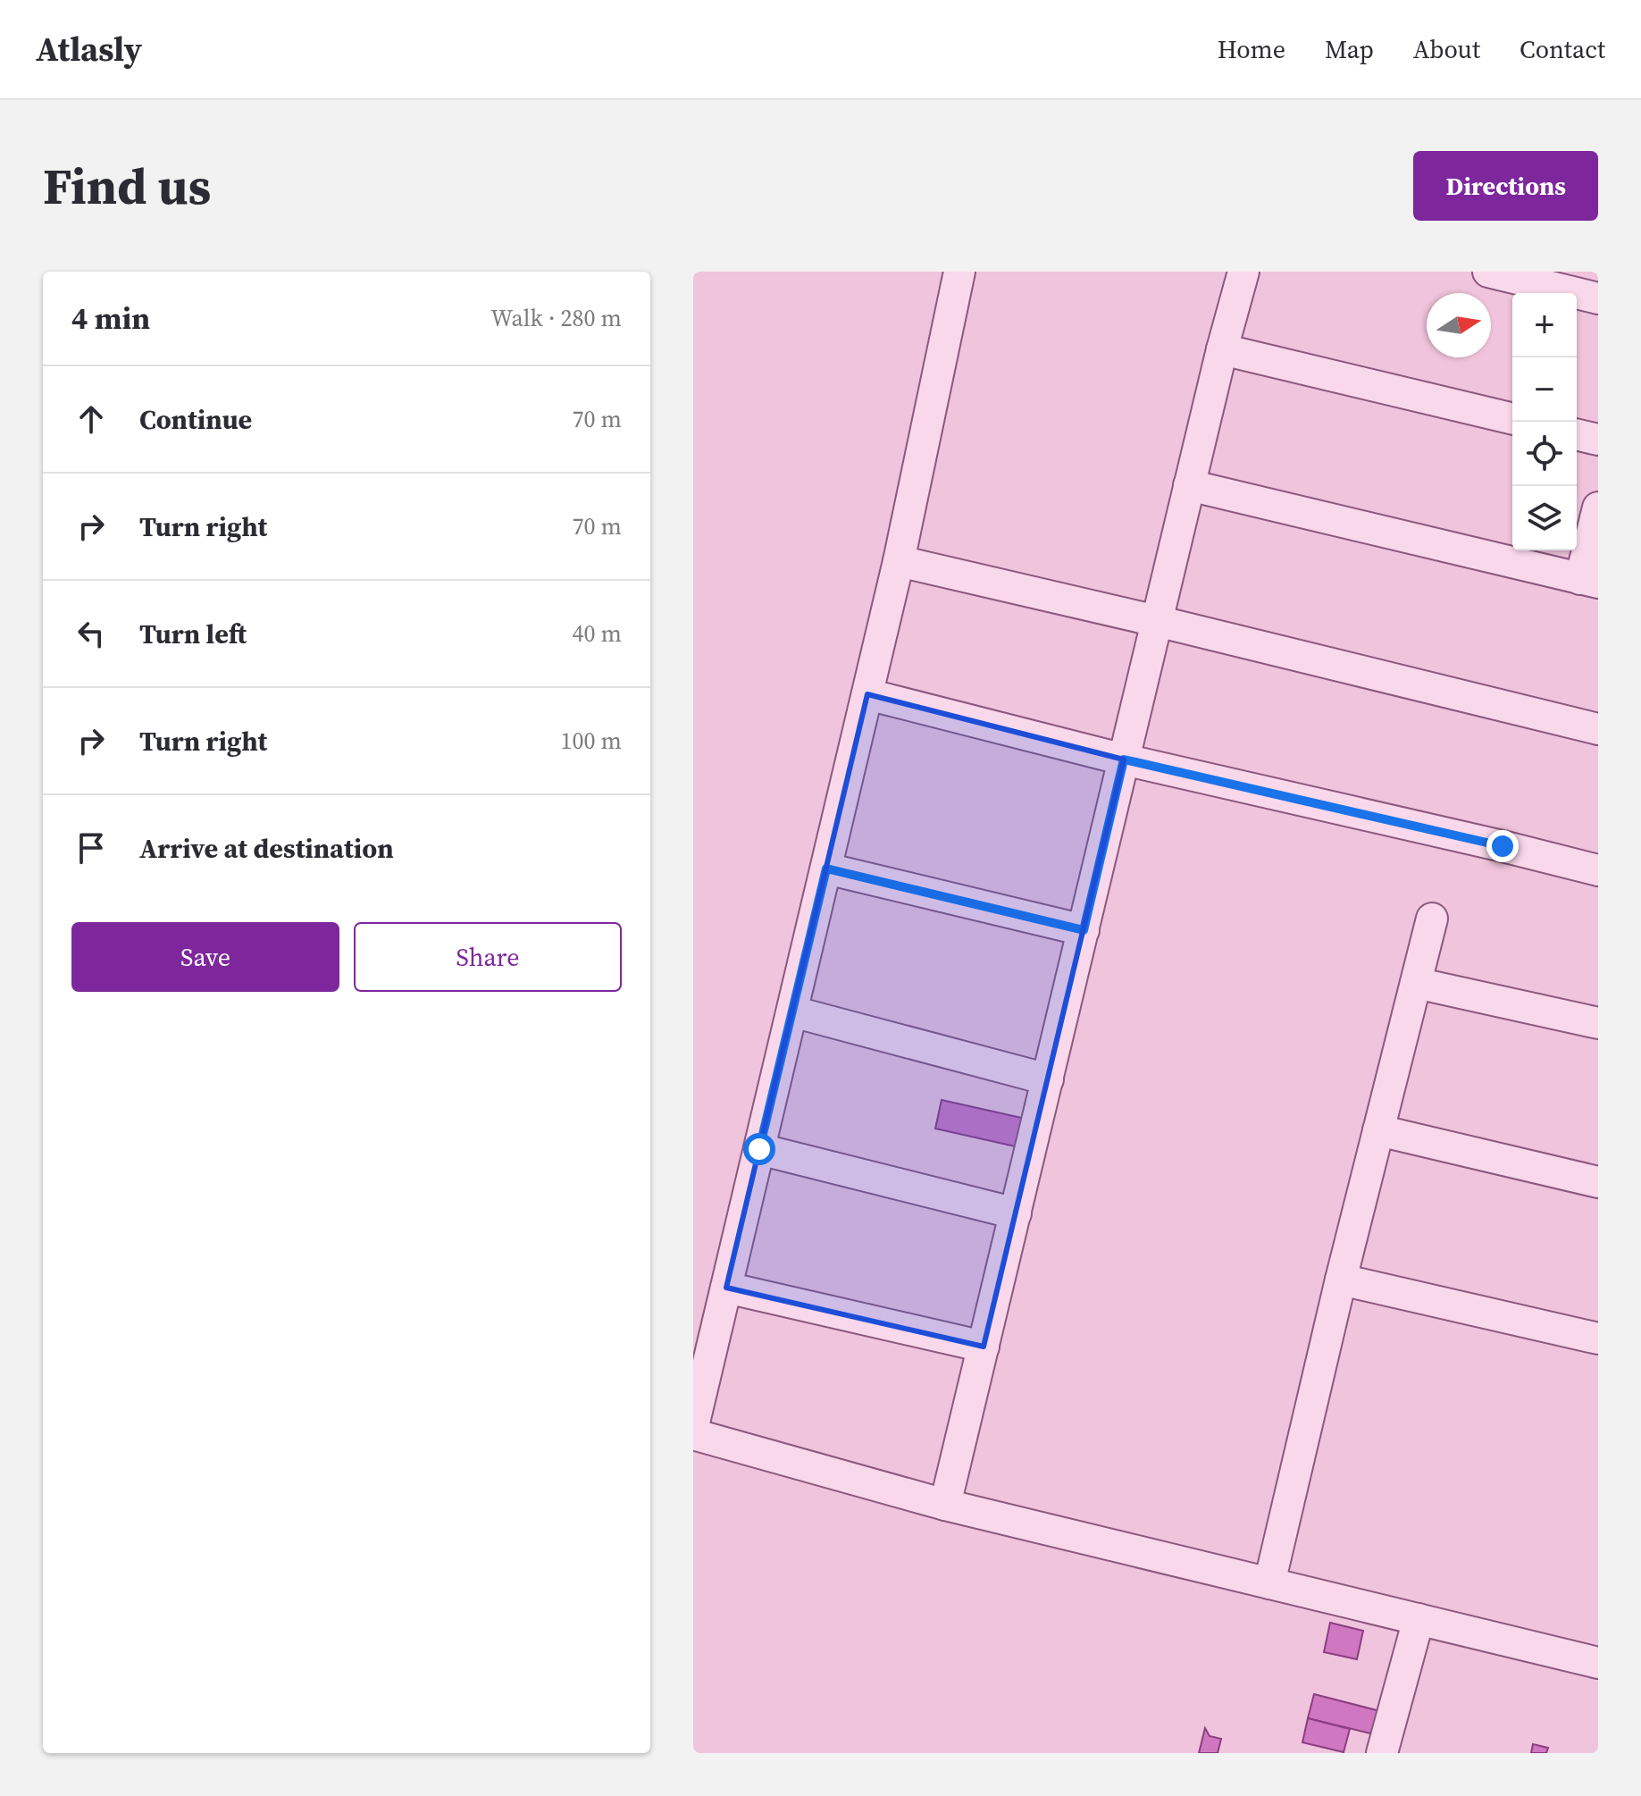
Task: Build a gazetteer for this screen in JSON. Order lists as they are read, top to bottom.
{
  "north": "right",
  "page": {
    "header": "Atlasly",
    "nav": [
      "Home",
      "Map",
      "About",
      "Contact"
    ],
    "buttons": [
      "Directions",
      ["Save", "Share"]
    ],
    "title": "Find us",
    "heading": ["4 min", "Walk · 280 m"],
    "map_buttons": ["+", "−"],
    "list": [
      ["Continue", "70 m"],
      ["Turn right", "70 m"],
      ["Turn left", "40 m"],
      ["Turn right", "100 m"],
      "Arrive at destination"
    ]
  }
}
